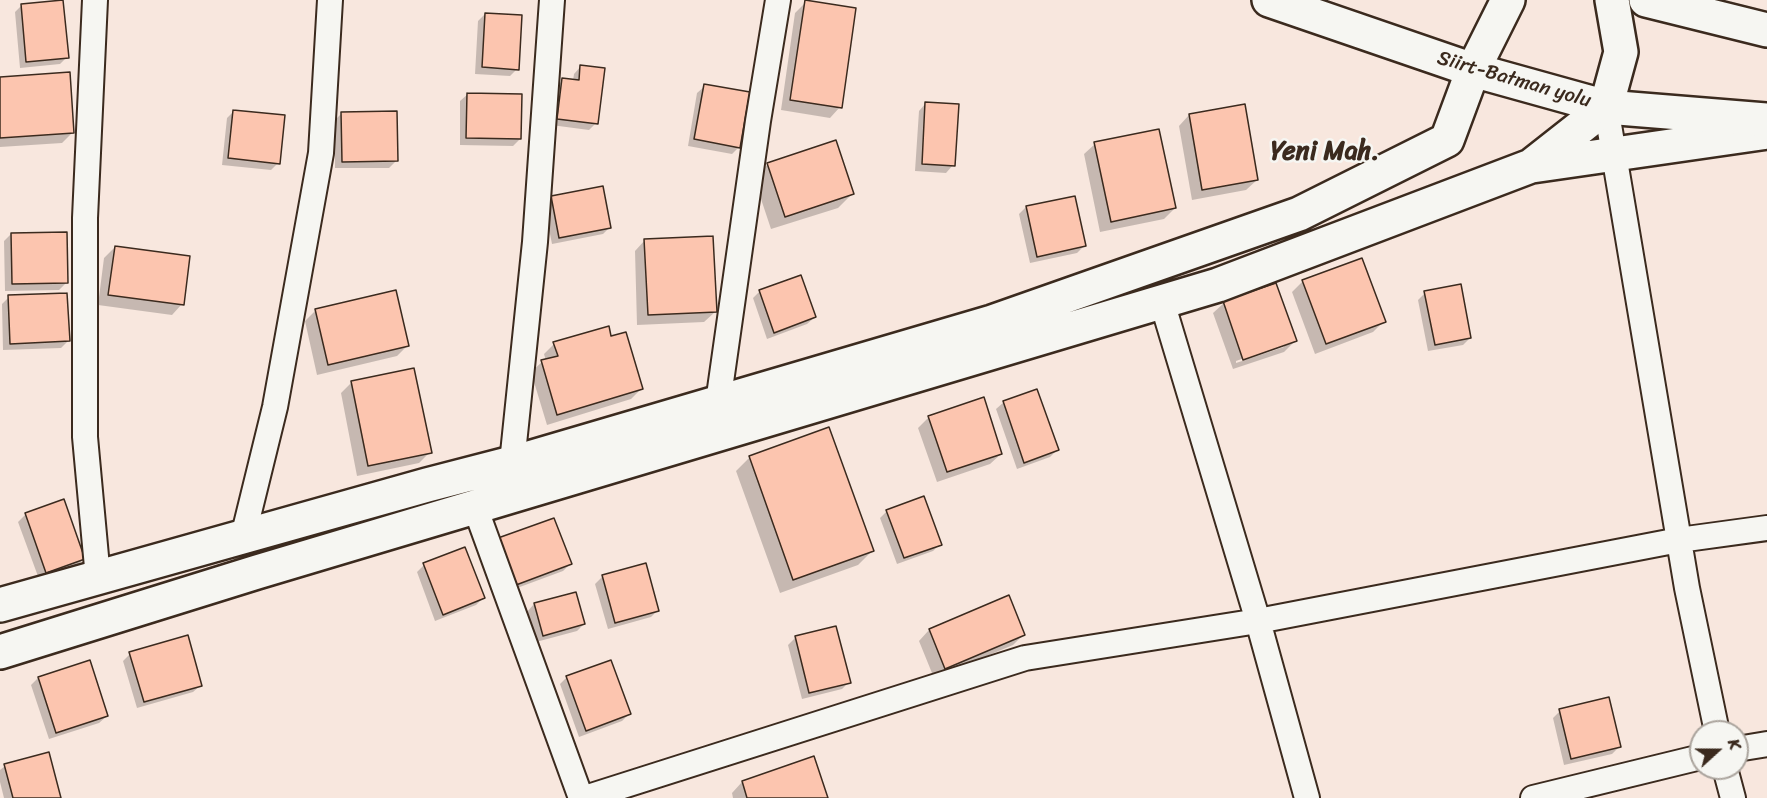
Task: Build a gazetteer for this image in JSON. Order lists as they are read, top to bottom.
{
  "streets": {
    "main road": ["Siirt-Batman yolu"]
  },
  "districts": ["Yeni Mah."],
  "north": "right"
}
